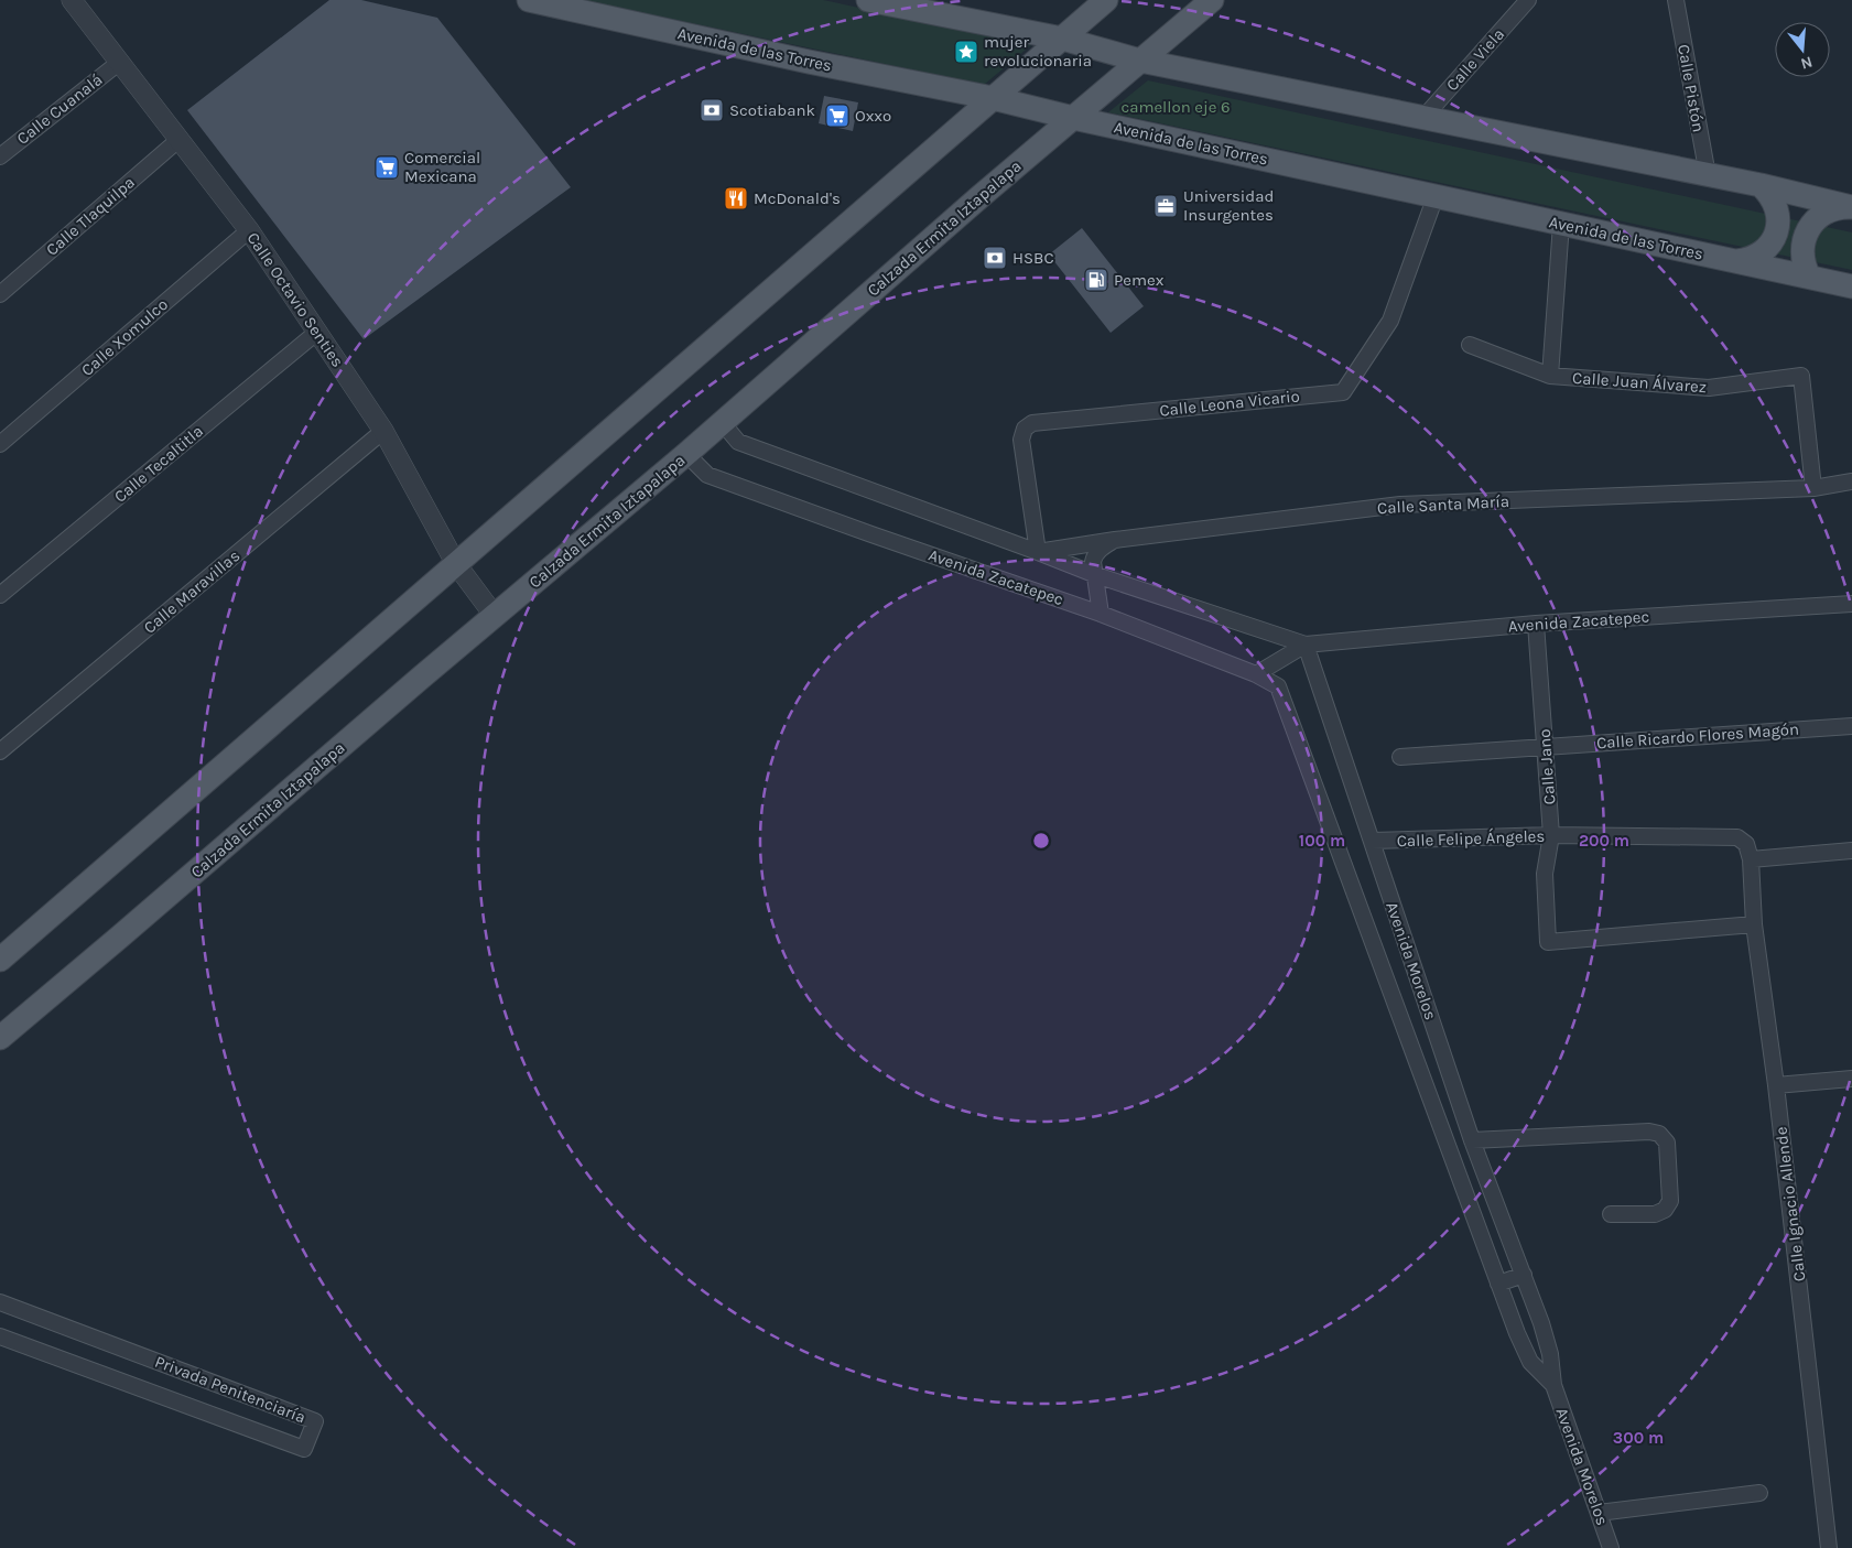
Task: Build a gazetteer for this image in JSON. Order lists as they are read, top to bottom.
{
  "streets": {
    "main road": ["Avenida de las Torres", "Calzada Ermita Iztapalapa"],
    "street": [
      "Calle Viela",
      "Calle Pistón",
      "Calle Cuanalá",
      "Calle Tlaquilpa",
      "Calle Octavio Senties",
      "Calle Xomulco",
      "Calle Juan Álvarez",
      "Calle Leona Vicario",
      "Calle Tecaltitla",
      "Calle Santa María",
      "Avenida Zacatepec",
      "Calle Maravillas",
      "Calle Ricardo Flores Magón",
      "Calle Jano",
      "Calle Felipe Ángeles",
      "Avenida Morelos",
      "Calle Ignacio Allende",
      "Privada Penitenciaría"
    ]
  },
  "crossings": [
    ["Avenida de las Torres", "Calzada Ermita Iztapalapa"],
    ["Avenida de las Torres", "Calle Juan Álvarez"],
    ["Avenida de las Torres", "Calle Leona Vicario"],
    ["Calle Cuanalá", "Calle Octavio Senties"],
    ["Calle Tlaquilpa", "Calle Octavio Senties"],
    ["Calzada Ermita Iztapalapa", "Calle Octavio Senties"],
    ["Calzada Ermita Iztapalapa", "Avenida Zacatepec"],
    ["Calle Octavio Senties", "Calle Xomulco"],
    ["Calle Octavio Senties", "Calle Tecaltitla"],
    ["Calle Octavio Senties", "Calle Maravillas"],
    ["Calle Juan Álvarez", "Calle Santa María"],
    ["Calle Leona Vicario", "Calle Santa María"],
    ["Calle Leona Vicario", "Avenida Zacatepec"],
    ["Calle Santa María", "Avenida Zacatepec"],
    ["Avenida Zacatepec", "Calle Jano"],
    ["Avenida Zacatepec", "Avenida Morelos"],
    ["Calle Ricardo Flores Magón", "Calle Jano"],
    ["Calle Jano", "Calle Felipe Ángeles"],
    ["Calle Jano", "Calle Ignacio Allende"],
    ["Calle Felipe Ángeles", "Avenida Morelos"],
    ["Calle Felipe Ángeles", "Calle Ignacio Allende"]
  ],
  "parks": ["camellon eje 6"],
  "places": {
    "place": ["mujer revolucionaria"],
    "bank": ["Scotiabank", "HSBC"],
    "supermarket": ["Oxxo", "Comercial Mexicana"],
    "restaurant": ["McDonald's"],
    "office": ["Universidad Insurgentes"],
    "fuel station": ["Pemex"]
  },
  "north": "bottom",
  "rings": ["100 m", "200 m", "300 m"]
}
